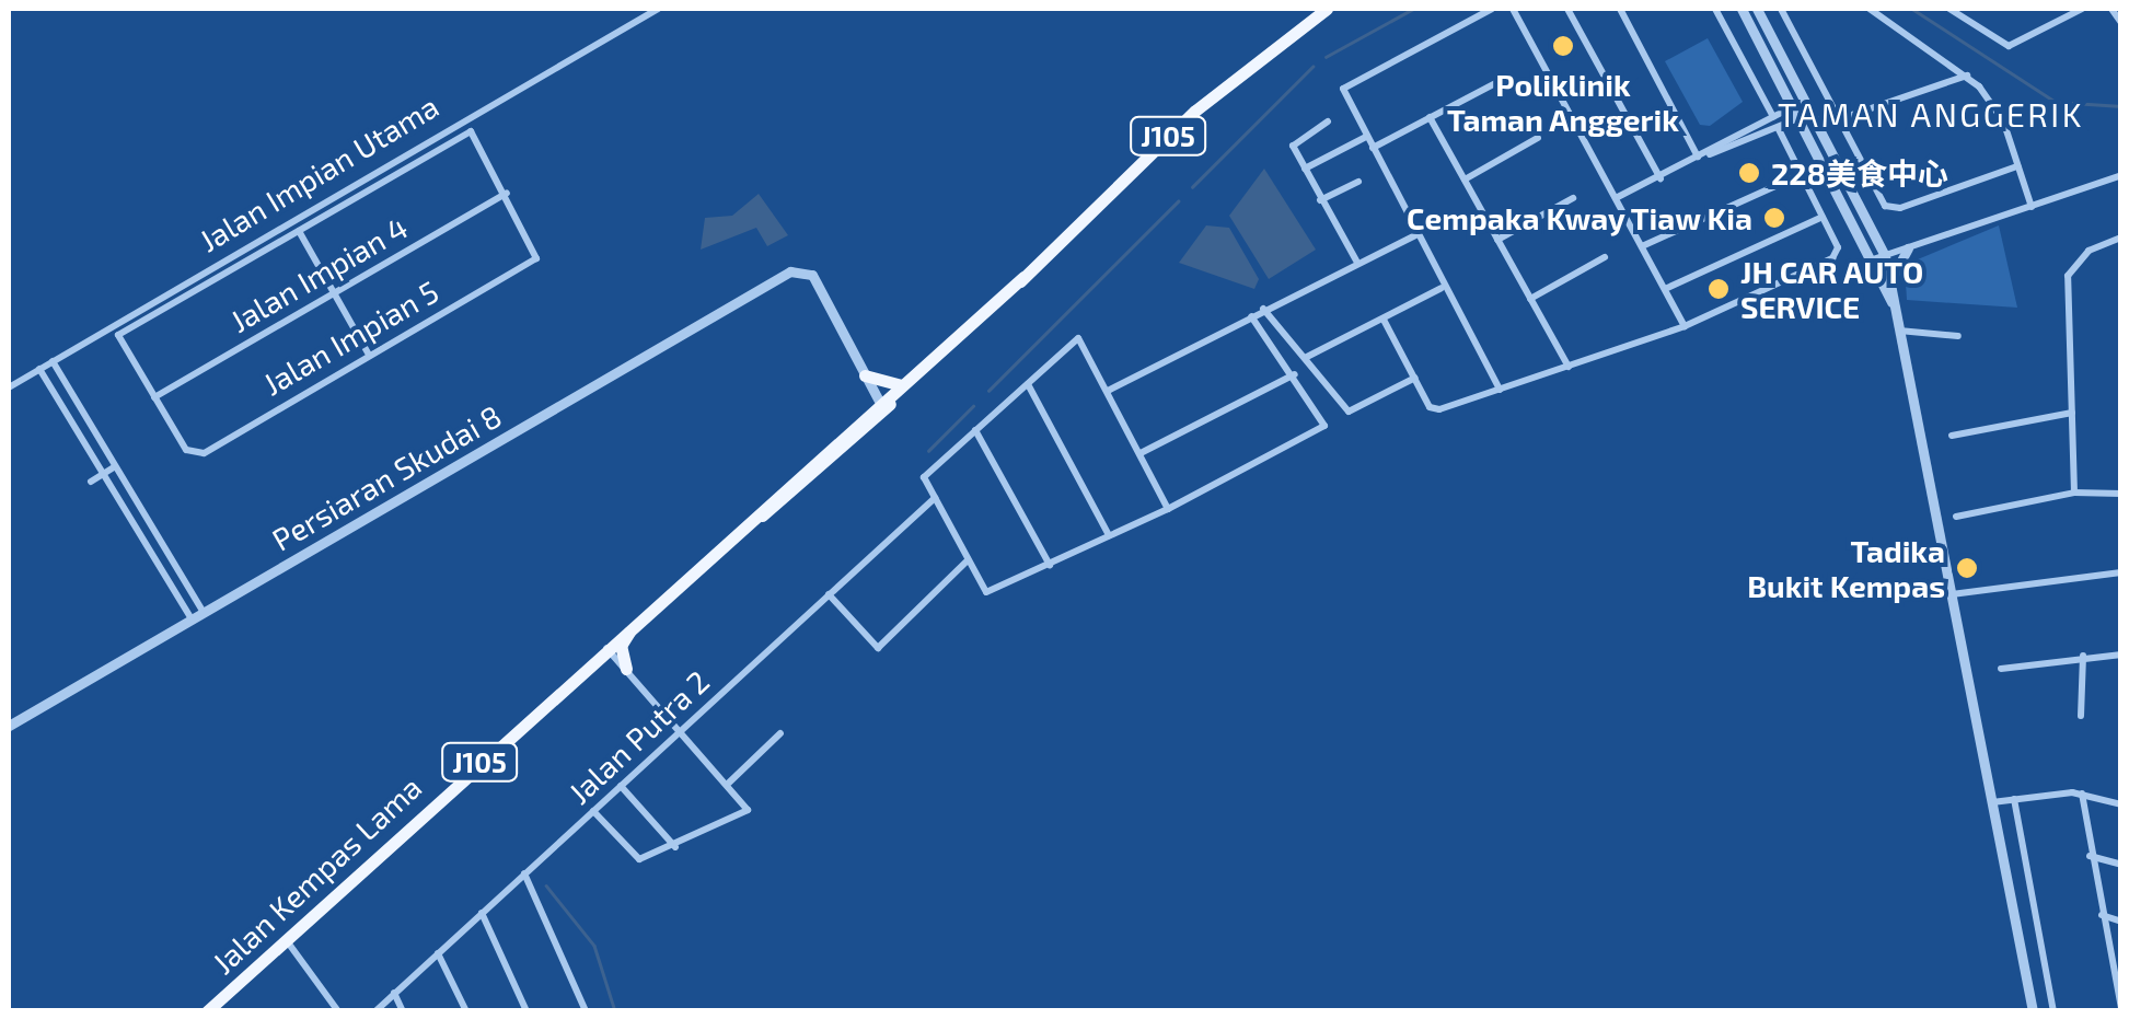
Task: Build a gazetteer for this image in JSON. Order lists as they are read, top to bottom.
{
  "streets": {
    "main road": ["J105", "Jalan Kempas Lama"],
    "street": [
      "Jalan Impian Utama",
      "Jalan Impian 4",
      "Jalan Impian 5",
      "Persiaran Skudai 8",
      "Jalan Putra 2"
    ]
  },
  "crossings": [
    ["Jalan Impian 4", "Jalan Impian 5"]
  ],
  "districts": ["TAMAN ANGGERIK"],
  "places": [
    "Poliklinik Taman Anggerik",
    "228美食中心",
    "Cempaka Kway Tiaw Kia",
    "JH CAR AUTO SERVICE",
    "Tadika Bukit Kempas"
  ]
}
